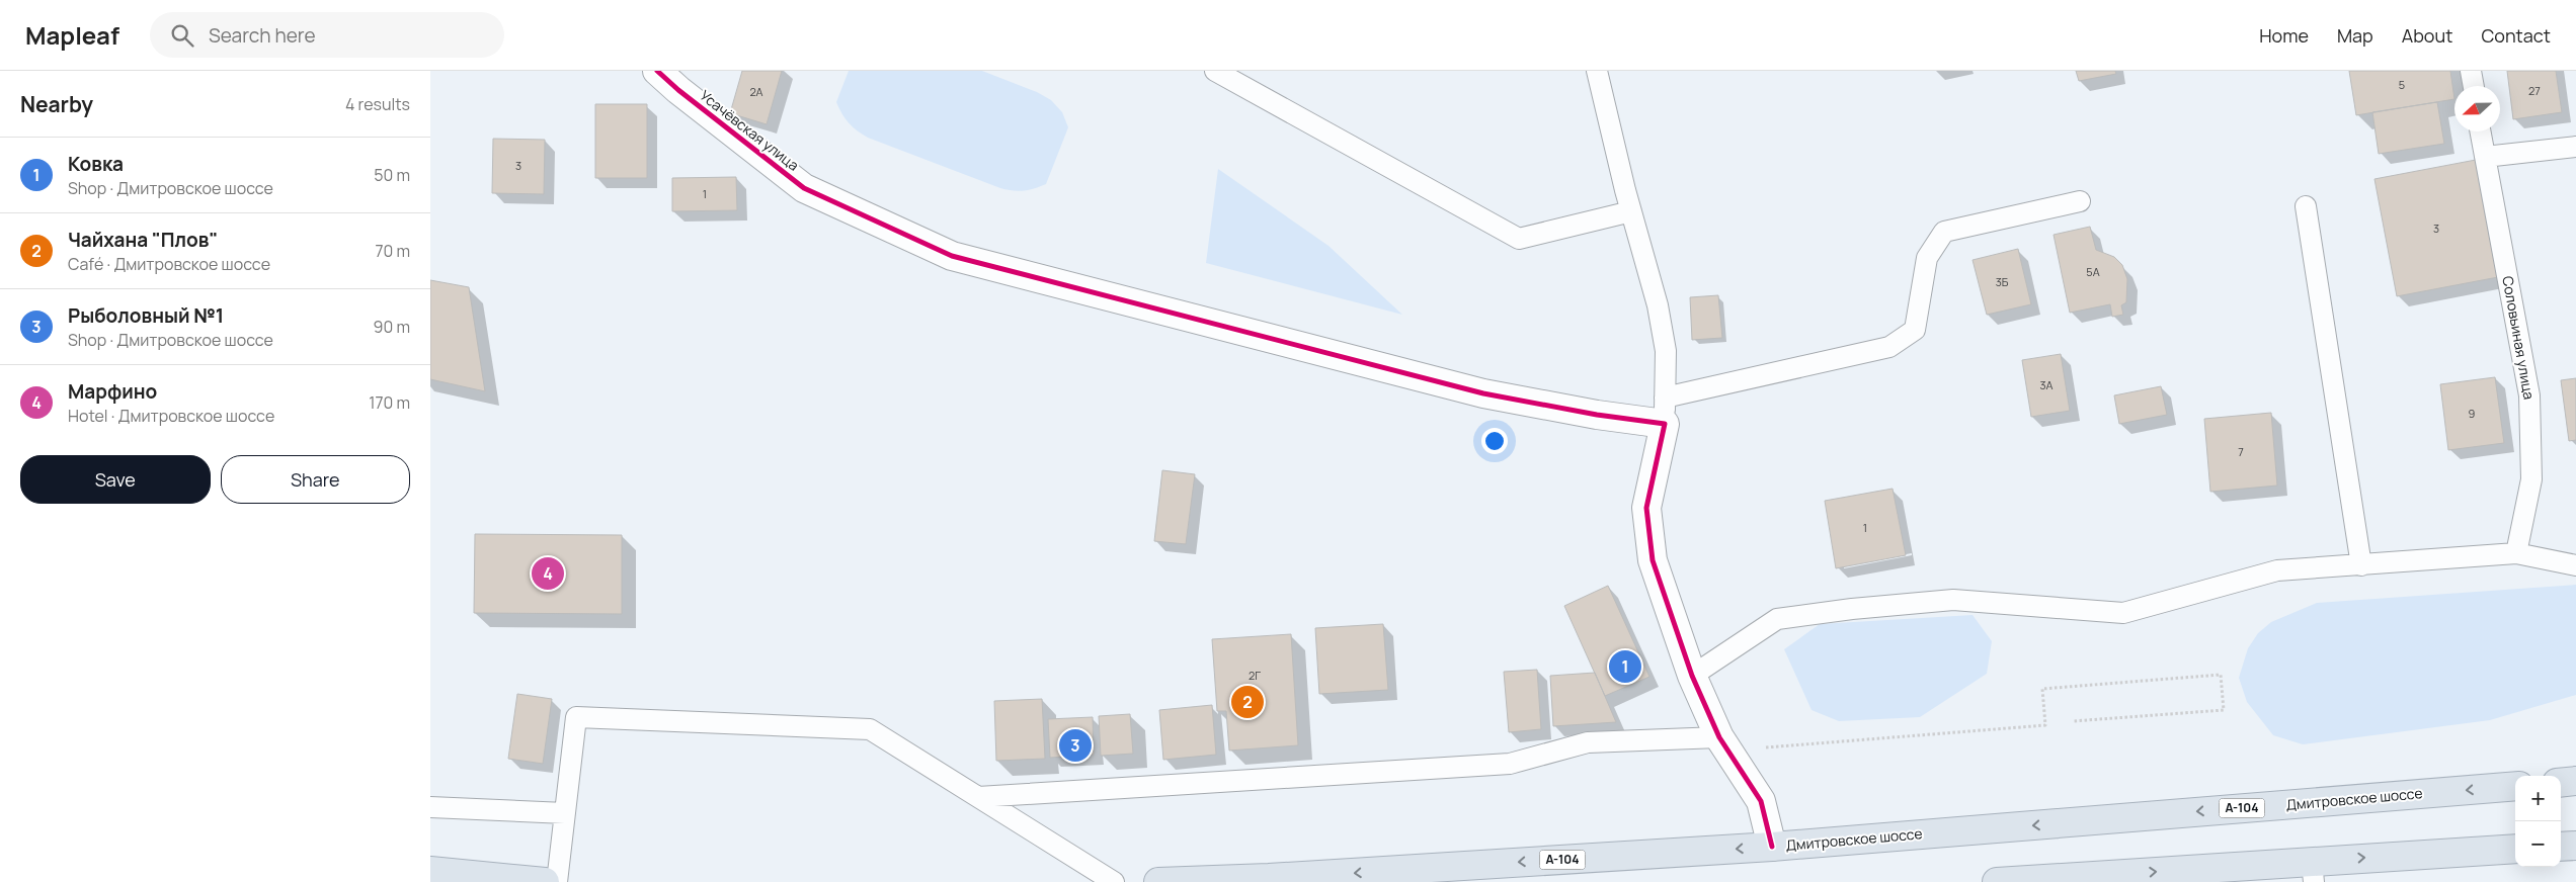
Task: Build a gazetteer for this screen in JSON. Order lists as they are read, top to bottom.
{
  "streets": {
    "highway": ["Дмитровское шоссе", "А-104"],
    "street": ["Усачёвская улица"],
    "lane": ["Соловьиная улица"]
  },
  "house_numbers": [
    "5",
    "27",
    "2А",
    "3",
    "1",
    "3",
    "5А",
    "3Б",
    "3А",
    "9",
    "7",
    "1",
    "2Г"
  ],
  "north": "left",
  "page": {
    "header": "Mapleaf",
    "search": "Search here",
    "nav": [
      "Home",
      "Map",
      "About",
      "Contact"
    ],
    "heading": ["Nearby", "4 results"],
    "list": [
      {
        "mark": "1",
        "name": "Ковка",
        "note": "Shop · Дмитровское шоссе",
        "value": "50 m"
      },
      {
        "mark": "2",
        "name": "Чайхана \"Плов\"",
        "note": "Café · Дмитровское шоссе",
        "value": "70 m"
      },
      {
        "mark": "3",
        "name": "Рыболовный №1",
        "note": "Shop · Дмитровское шоссе",
        "value": "90 m"
      },
      {
        "mark": "4",
        "name": "Марфино",
        "note": "Hotel · Дмитровское шоссе",
        "value": "170 m"
      }
    ],
    "buttons": ["Save", "Share"],
    "pins": [
      "4",
      "1",
      "2",
      "3"
    ],
    "map_buttons": ["+", "−"]
  }
}
